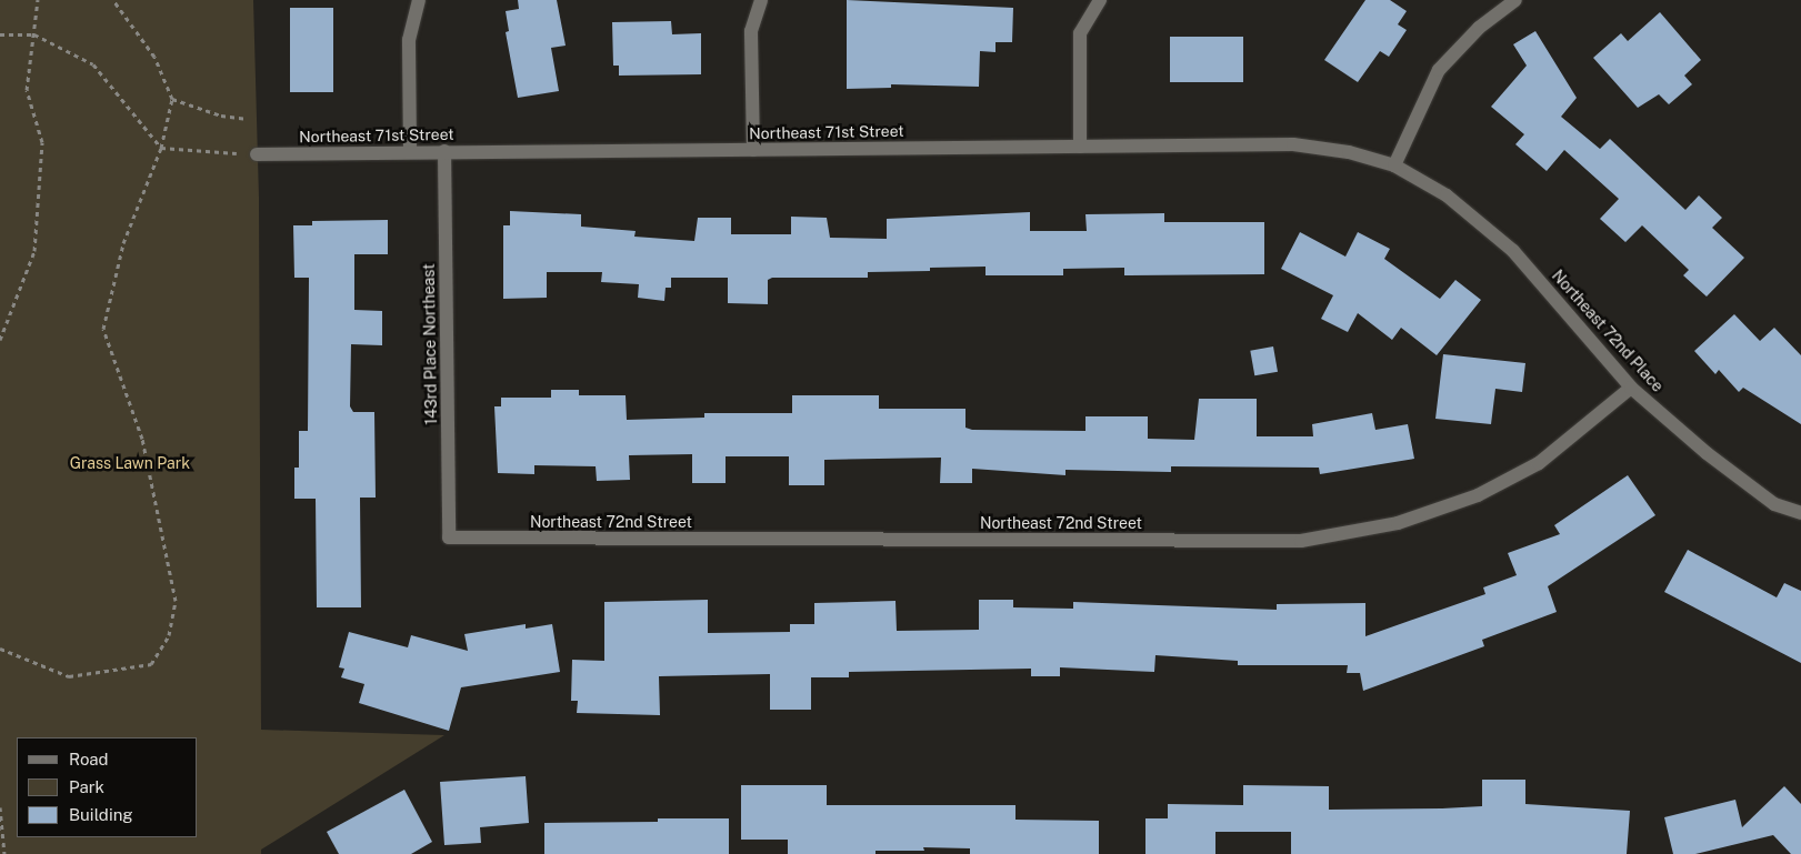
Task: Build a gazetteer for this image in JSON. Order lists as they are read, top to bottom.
{
  "streets": {
    "street": [
      "Northeast 71st Street",
      "Northeast 72nd Place",
      "143rd Place Northeast",
      "Northeast 72nd Street"
    ]
  },
  "crossings": [
    ["Northeast 71st Street", "Northeast 72nd Place"],
    ["Northeast 71st Street", "143rd Place Northeast"],
    ["Northeast 72nd Place", "Northeast 72nd Street"],
    ["143rd Place Northeast", "Northeast 72nd Street"]
  ],
  "parks": ["Grass Lawn Park"],
  "legend": ["Road", "Park", "Building"]
}
